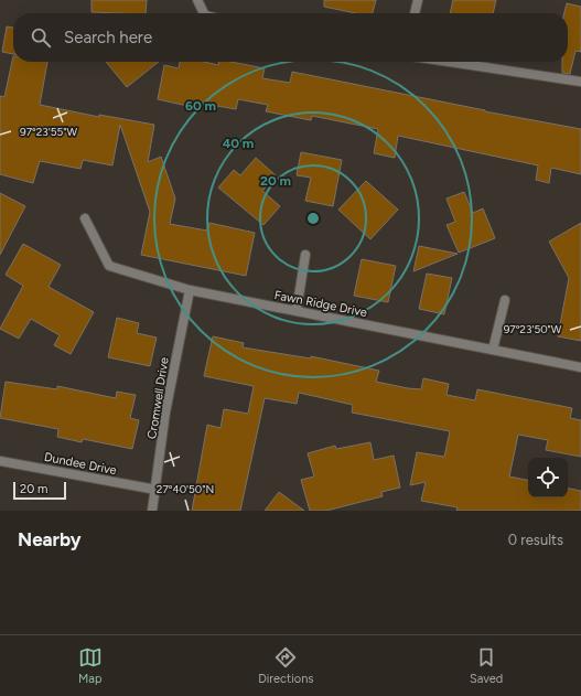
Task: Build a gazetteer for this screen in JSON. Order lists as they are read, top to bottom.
{
  "streets": {
    "street": ["Fawn Ridge Drive", "Cromwell Drive", "Dundee Drive"]
  },
  "crossings": [
    ["Fawn Ridge Drive", "Cromwell Drive"],
    ["Cromwell Drive", "Dundee Drive"]
  ],
  "scale_bar": "20 m",
  "page": {
    "search": "Search here",
    "scale": "20 m",
    "heading": ["Nearby", "0 results"],
    "nav": ["Map", "Directions", "Saved"]
  },
  "coordinates": ["97°23'55\"W", "97°23'50\"W", "27°40'50\"N"],
  "rings": ["60 m", "40 m", "20 m"]
}
